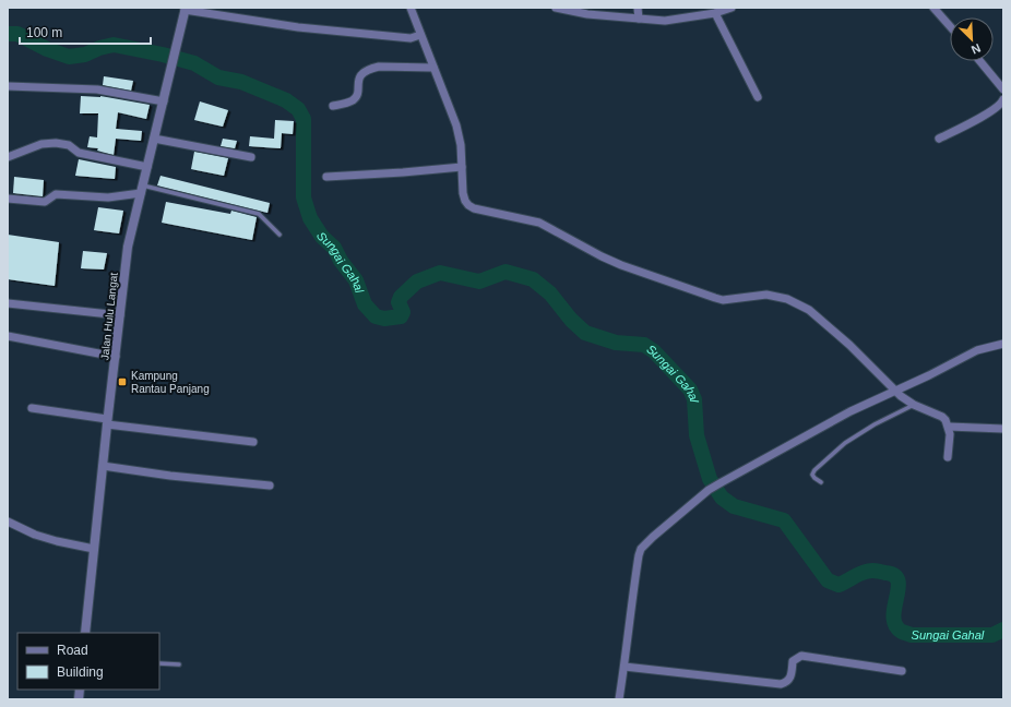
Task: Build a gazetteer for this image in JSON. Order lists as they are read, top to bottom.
{
  "streets": {
    "street": ["Jalan Hulu Langat"]
  },
  "water": ["Sungai Gahal"],
  "places": {
    "transit": ["Kampung Rantau Panjang"]
  },
  "legend": ["Road", "Building"],
  "scale_bar": "100 m",
  "north": "bottom right"
}
